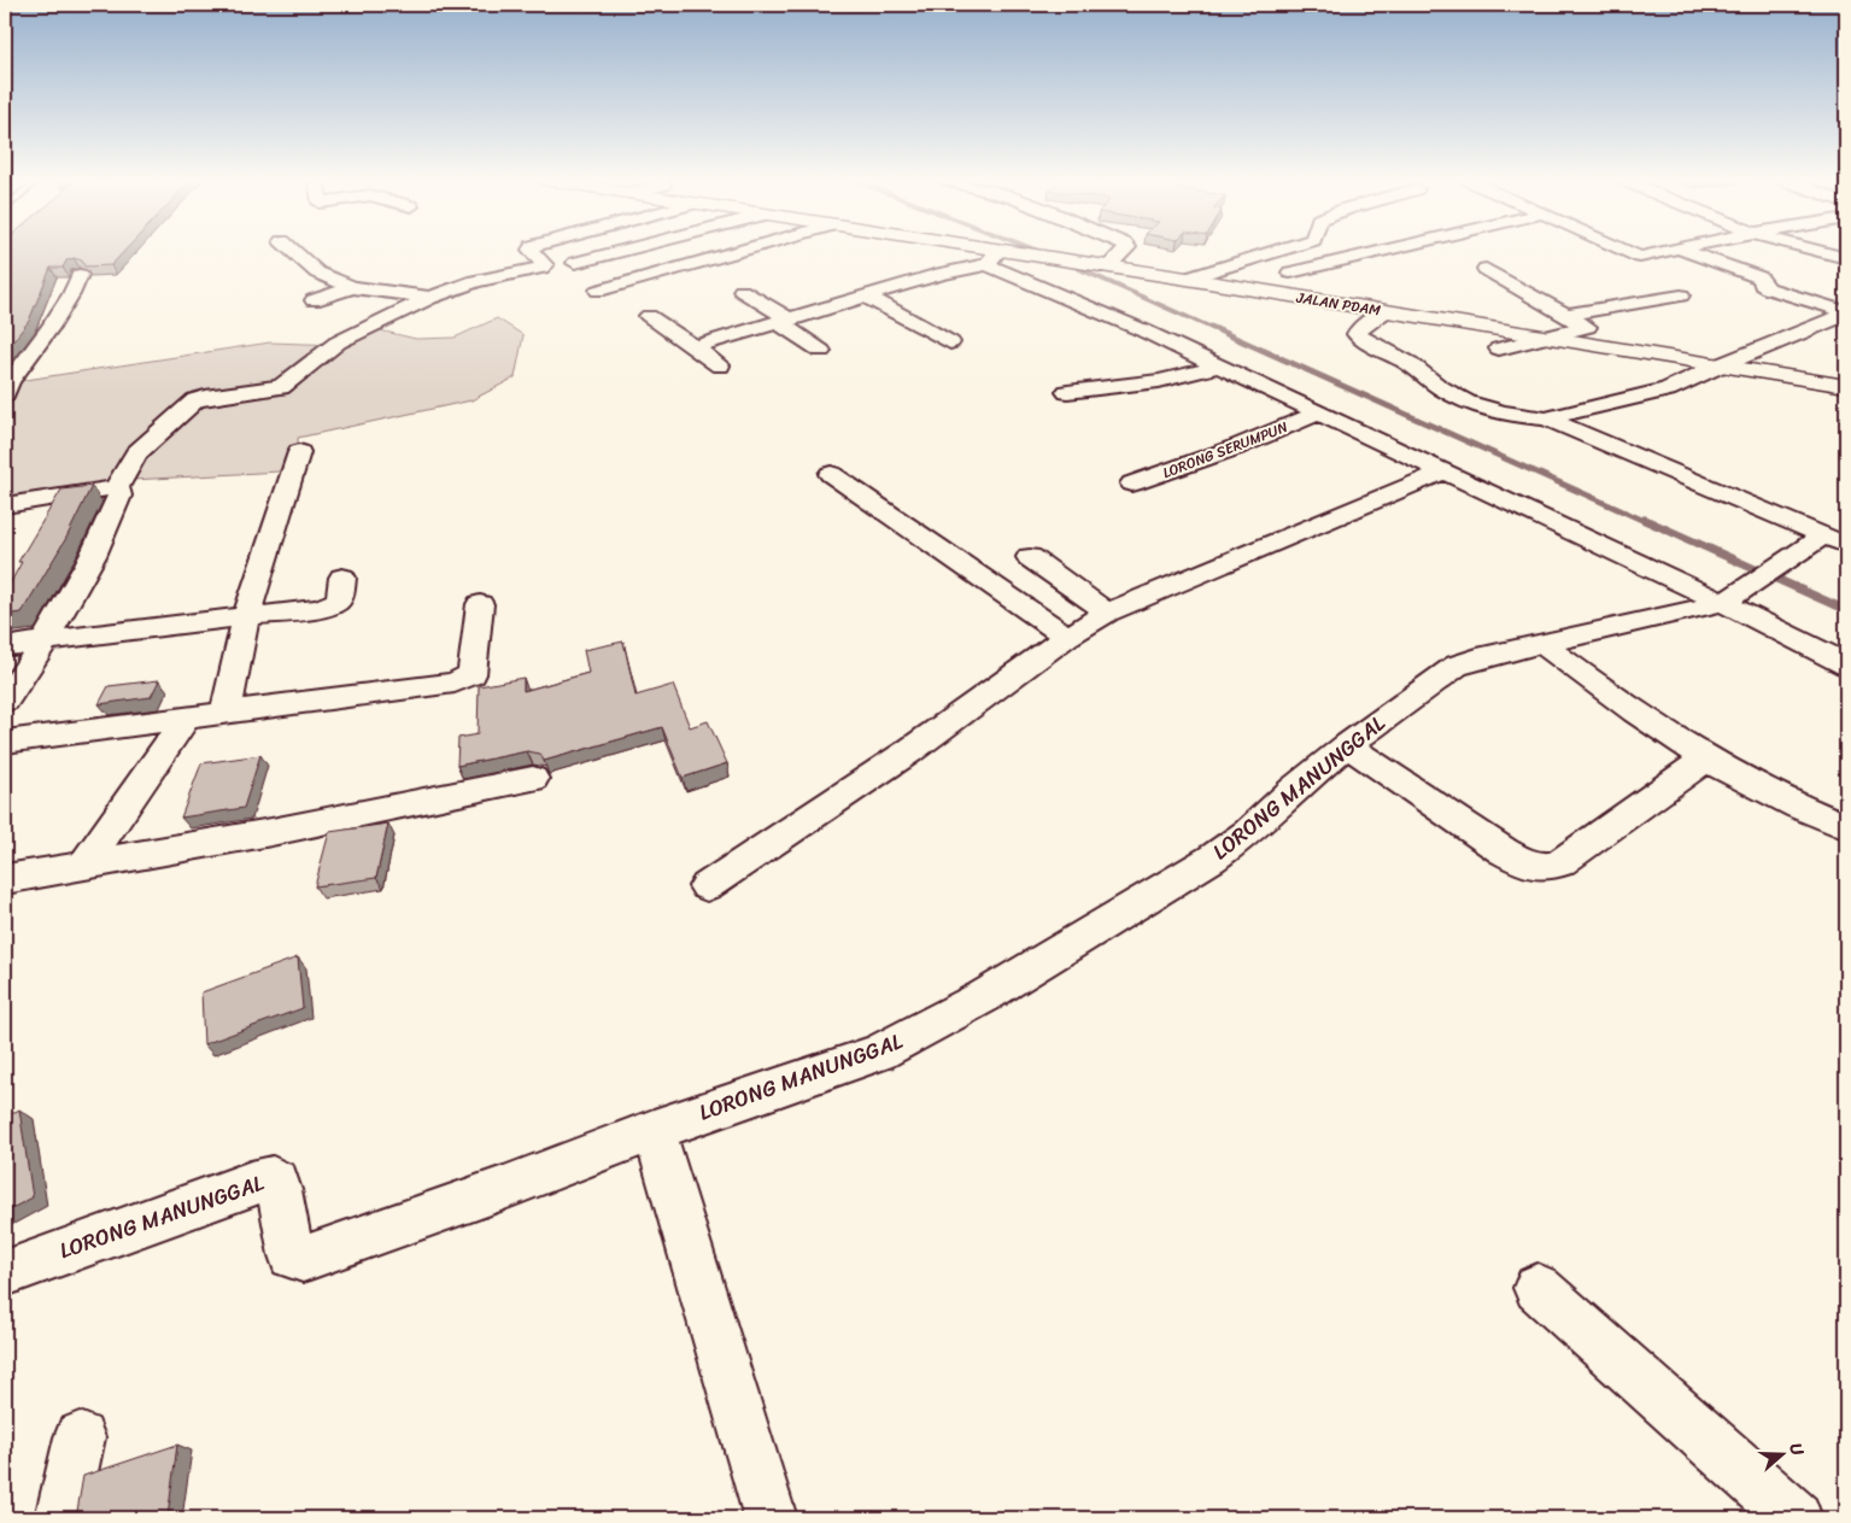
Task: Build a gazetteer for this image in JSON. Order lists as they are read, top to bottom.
{
  "streets": {
    "street": ["JALAN PDAM", "LORONG SERUMPUN", "LORONG MANUNGGAL"]
  },
  "north": "right"
}
